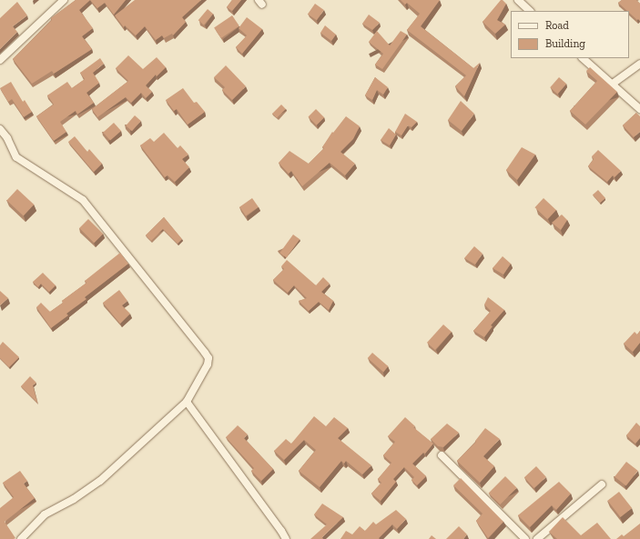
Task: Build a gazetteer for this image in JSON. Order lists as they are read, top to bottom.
{
  "legend": ["Road", "Building"]
}
